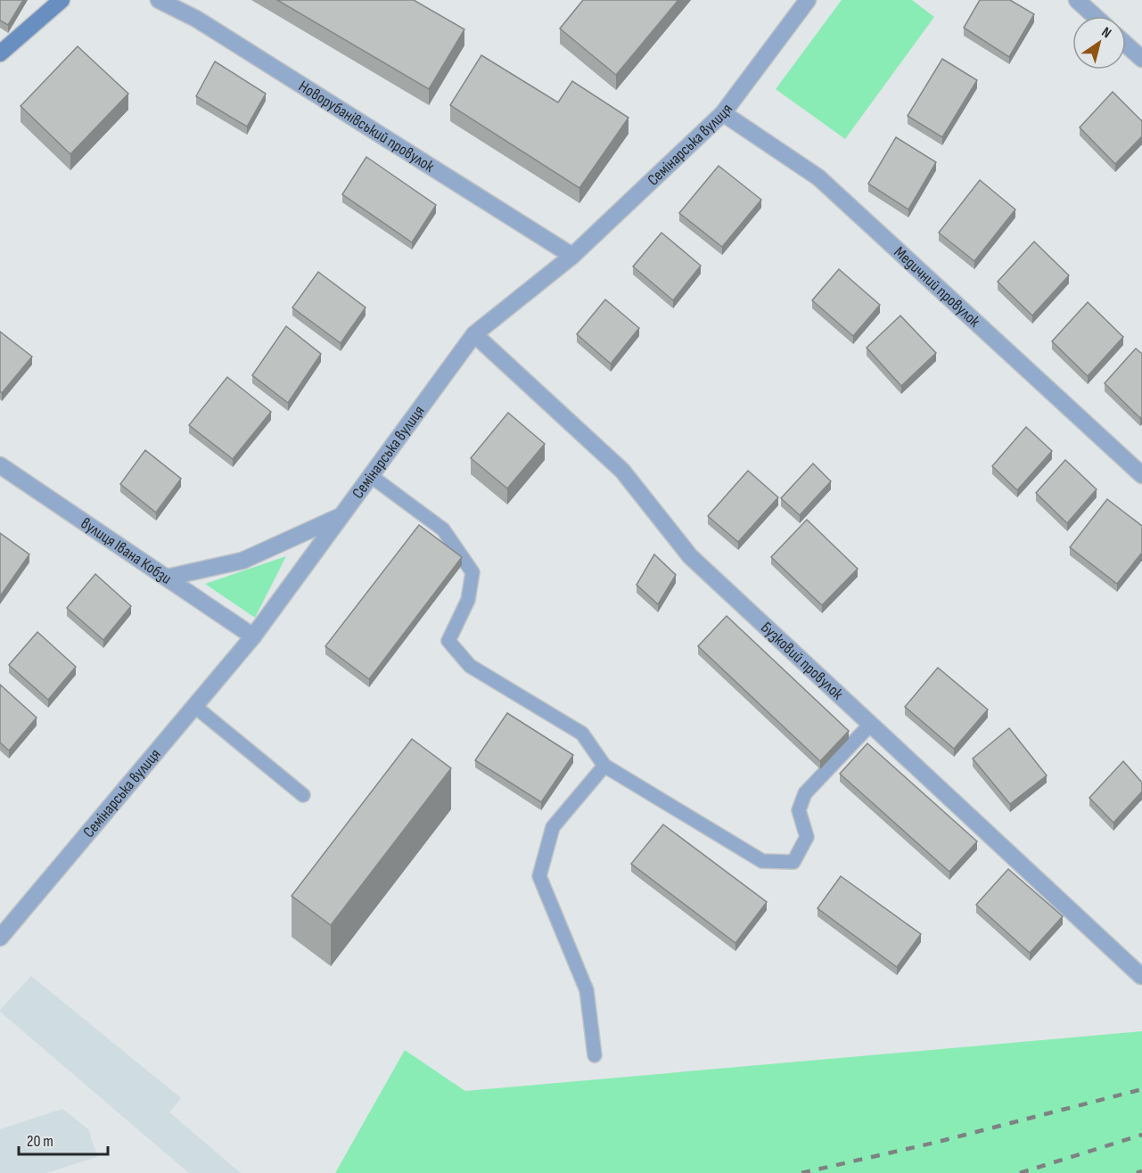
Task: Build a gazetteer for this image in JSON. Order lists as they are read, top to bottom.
{
  "streets": {
    "street": [
      "Новорубанівський провулок",
      "Семінарська вулиця",
      "Медичний провулок",
      "вулиця Івана Кобзи",
      "Бузковий провулок"
    ]
  },
  "crossings": [
    ["Новорубанівський провулок", "Семінарська вулиця"],
    ["Семінарська вулиця", "Медичний провулок"],
    ["Семінарська вулиця", "вулиця Івана Кобзи"],
    ["Семінарська вулиця", "Бузковий провулок"]
  ],
  "scale_bar": "20 m",
  "north": "top right"
}
